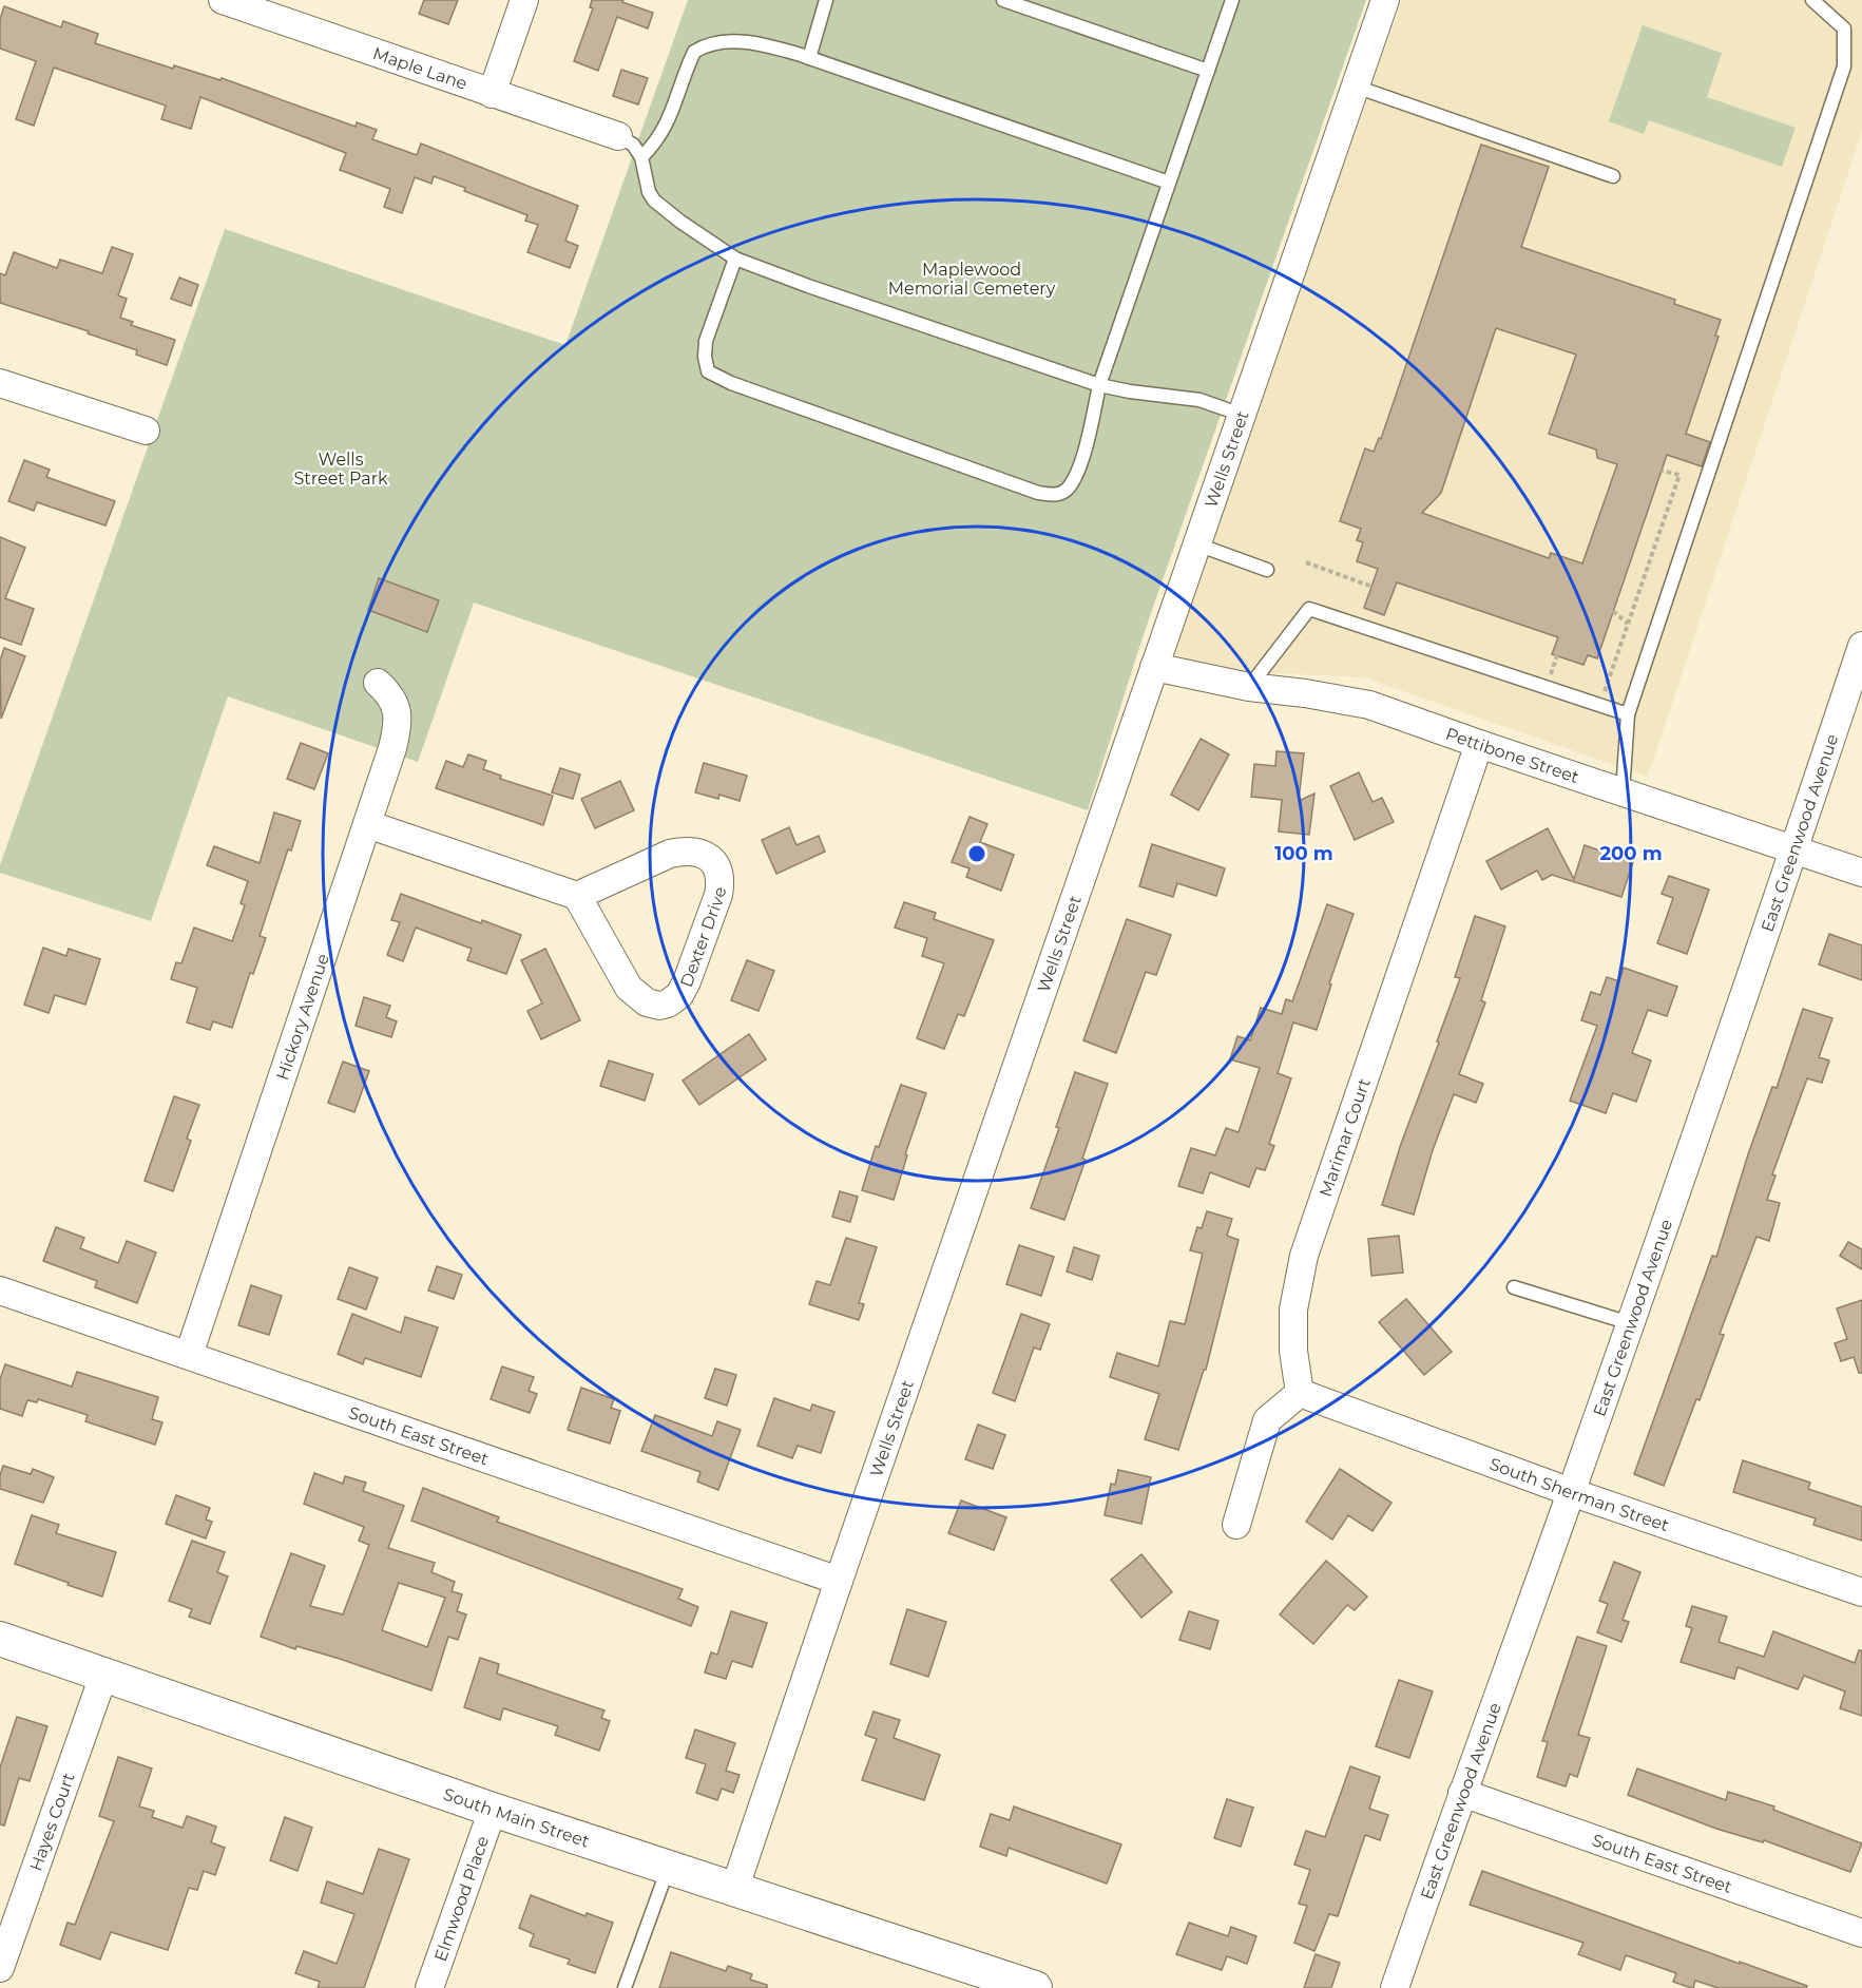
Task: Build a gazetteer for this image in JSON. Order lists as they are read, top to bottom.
{
  "streets": {
    "street": [
      "Maple Lane",
      "Wells Street",
      "Pettibone Street",
      "East Greenwood Avenue",
      "Dexter Drive",
      "Hickory Avenue",
      "Marimar Court",
      "South East Street",
      "South Sherman Street",
      "South Main Street",
      "Hayes Court",
      "Elmwood Place"
    ]
  },
  "crossings": [
    ["Wells Street", "Pettibone Street"],
    ["Wells Street", "South East Street"],
    ["Wells Street", "South Main Street"],
    ["Pettibone Street", "East Greenwood Avenue"],
    ["Pettibone Street", "Marimar Court"],
    ["East Greenwood Avenue", "South East Street"],
    ["East Greenwood Avenue", "South Sherman Street"],
    ["Hickory Avenue", "South East Street"],
    ["Marimar Court", "South Sherman Street"],
    ["South Main Street", "Hayes Court"],
    ["South Main Street", "Elmwood Place"]
  ],
  "parks": ["Maplewood Memorial Cemetery", "Wells Street Park"],
  "rings": ["100 m", "200 m"]
}
